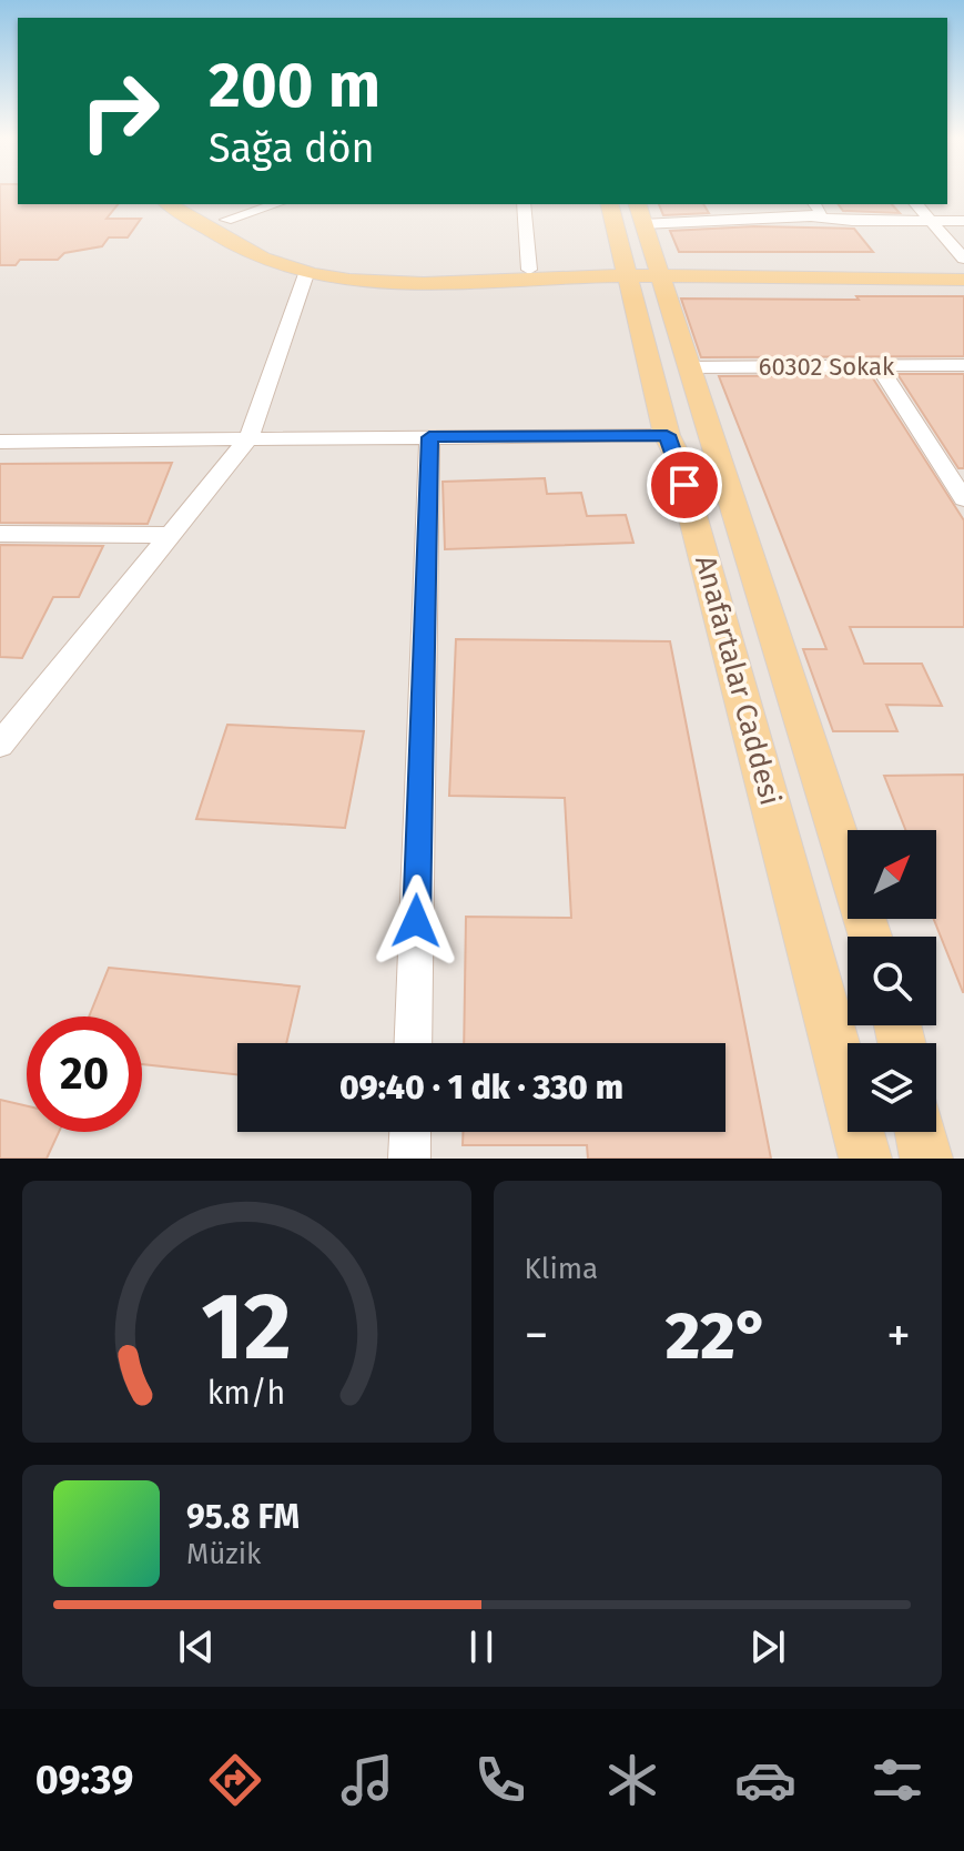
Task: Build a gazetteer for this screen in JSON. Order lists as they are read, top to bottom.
{
  "streets": {
    "main road": ["Anafartalar Caddesi"],
    "street": ["60302 Sokak"]
  },
  "crossings": [
    ["60302 Sokak", "Anafartalar Caddesi"]
  ],
  "north": "top right",
  "page": {
    "turn": ["200 m", "Sağa dön"],
    "limit": "20",
    "trip": "09:40 · 1 dk · 330 m",
    "tile": "Klima",
    "heat": ["−", "22°", "+"],
    "song": ["95.8 FM", "Müzik"],
    "tabs": "09:39",
    "gauge": ["12", "km/h"]
  }
}
